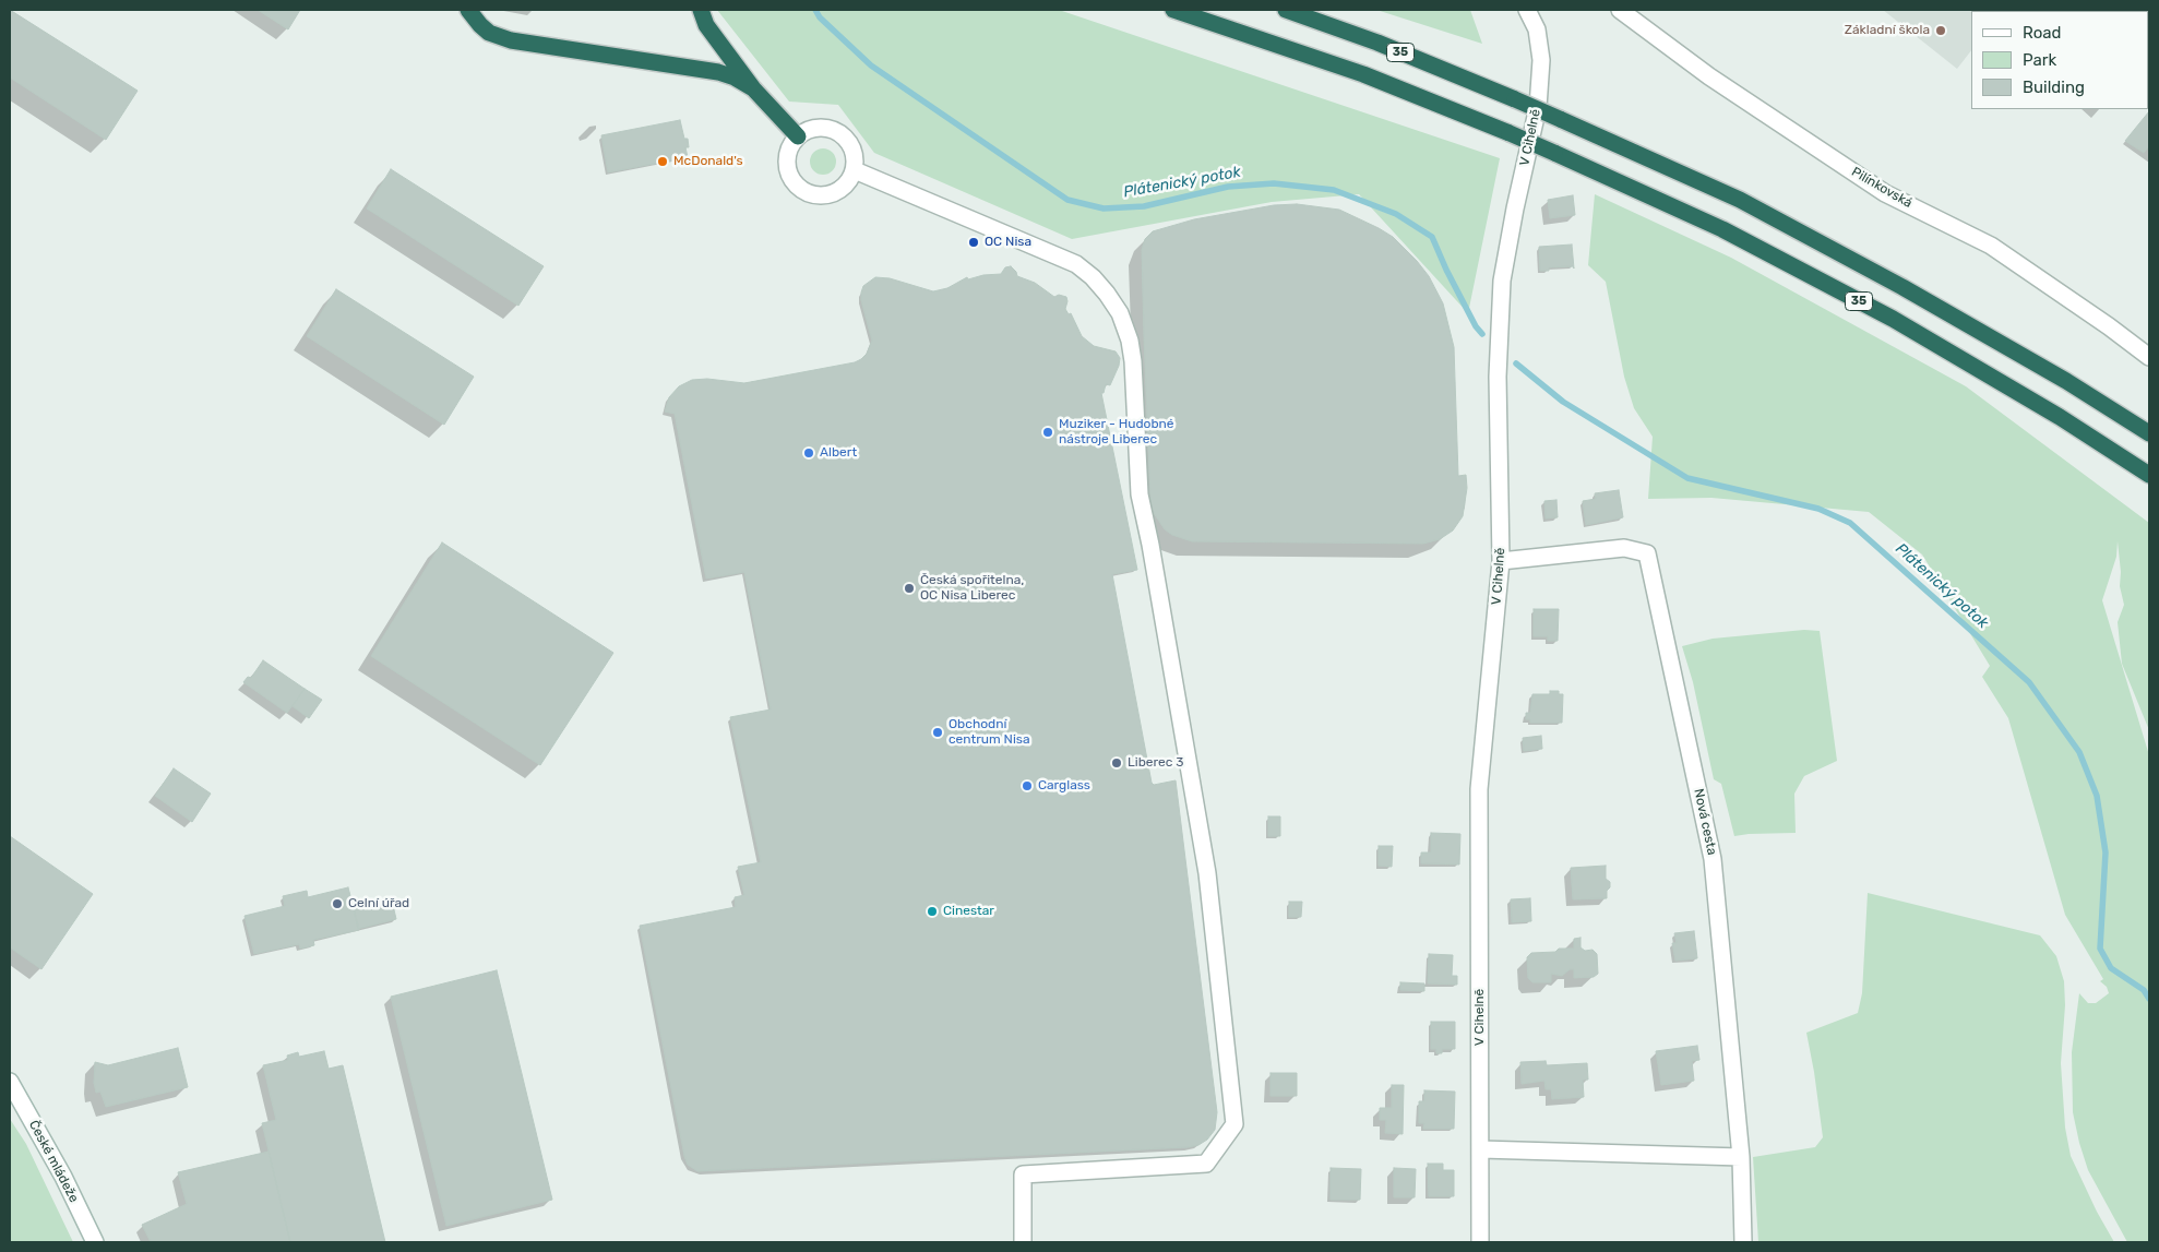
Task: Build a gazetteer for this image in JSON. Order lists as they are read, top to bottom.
{
  "streets": {
    "highway": ["35"],
    "street": [
      "V Cihelně",
      "Pilínkovská",
      "Nová cesta",
      "České mládeže"
    ]
  },
  "crossings": [
    ["V Cihelně", "Nová cesta"]
  ],
  "water": ["Plátenický potok"],
  "places": [
    "Základní škola",
    "McDonald's",
    "OC Nisa",
    "Muziker - Hudobné nástroje Liberec",
    "Albert",
    "Česká spořitelna, OC Nisa Liberec",
    "Obchodní centrum Nisa",
    "Liberec 3",
    "Carglass",
    "Celní úřad",
    "Cinestar"
  ],
  "legend": ["Road", "Park", "Building"]
}
